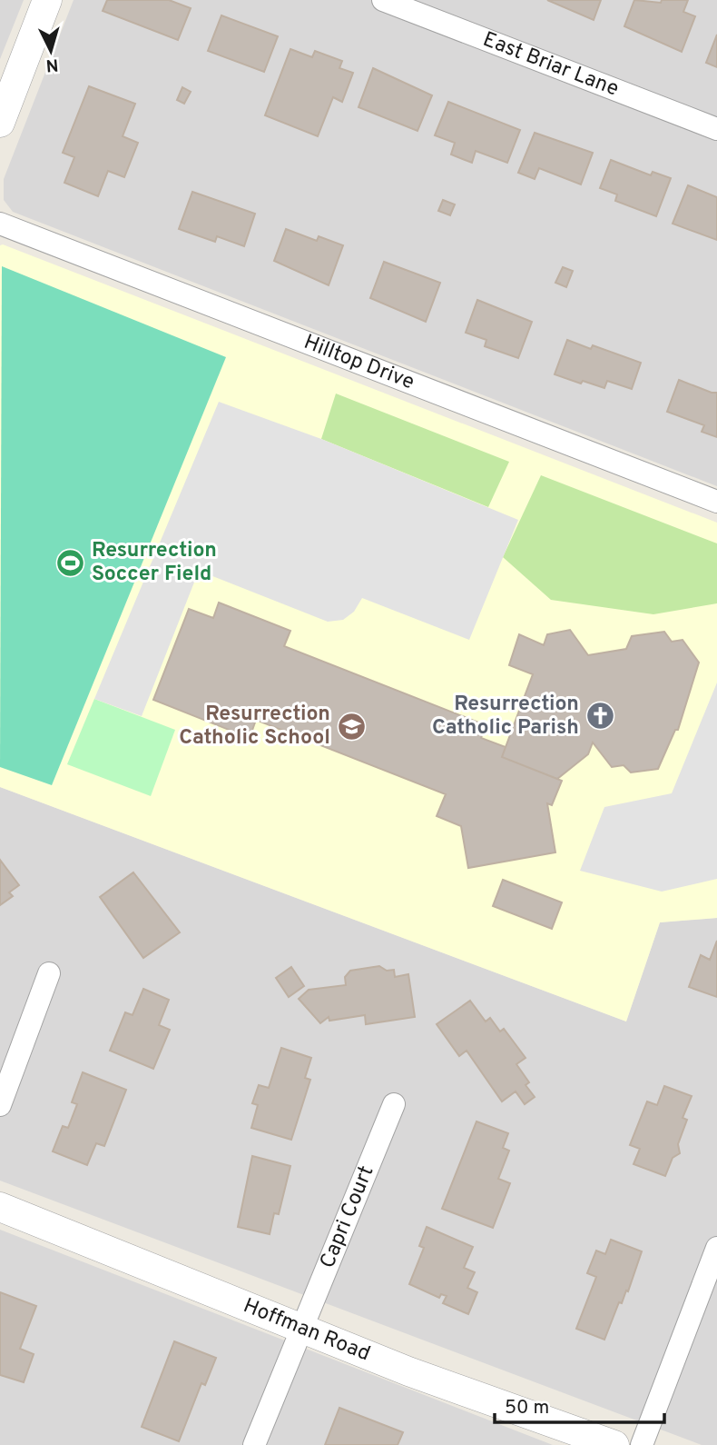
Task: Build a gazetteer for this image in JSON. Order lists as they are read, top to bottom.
{
  "streets": {
    "street": [
      "East Briar Lane",
      "Hilltop Drive",
      "Capri Court",
      "Hoffman Road"
    ]
  },
  "crossings": [
    ["Capri Court", "Hoffman Road"]
  ],
  "places": {
    "sports": ["Resurrection Soccer Field"],
    "church": ["Resurrection Catholic Parish"],
    "school or university": ["Resurrection Catholic School"]
  },
  "scale_bar": "50 m",
  "north": "bottom"
}
